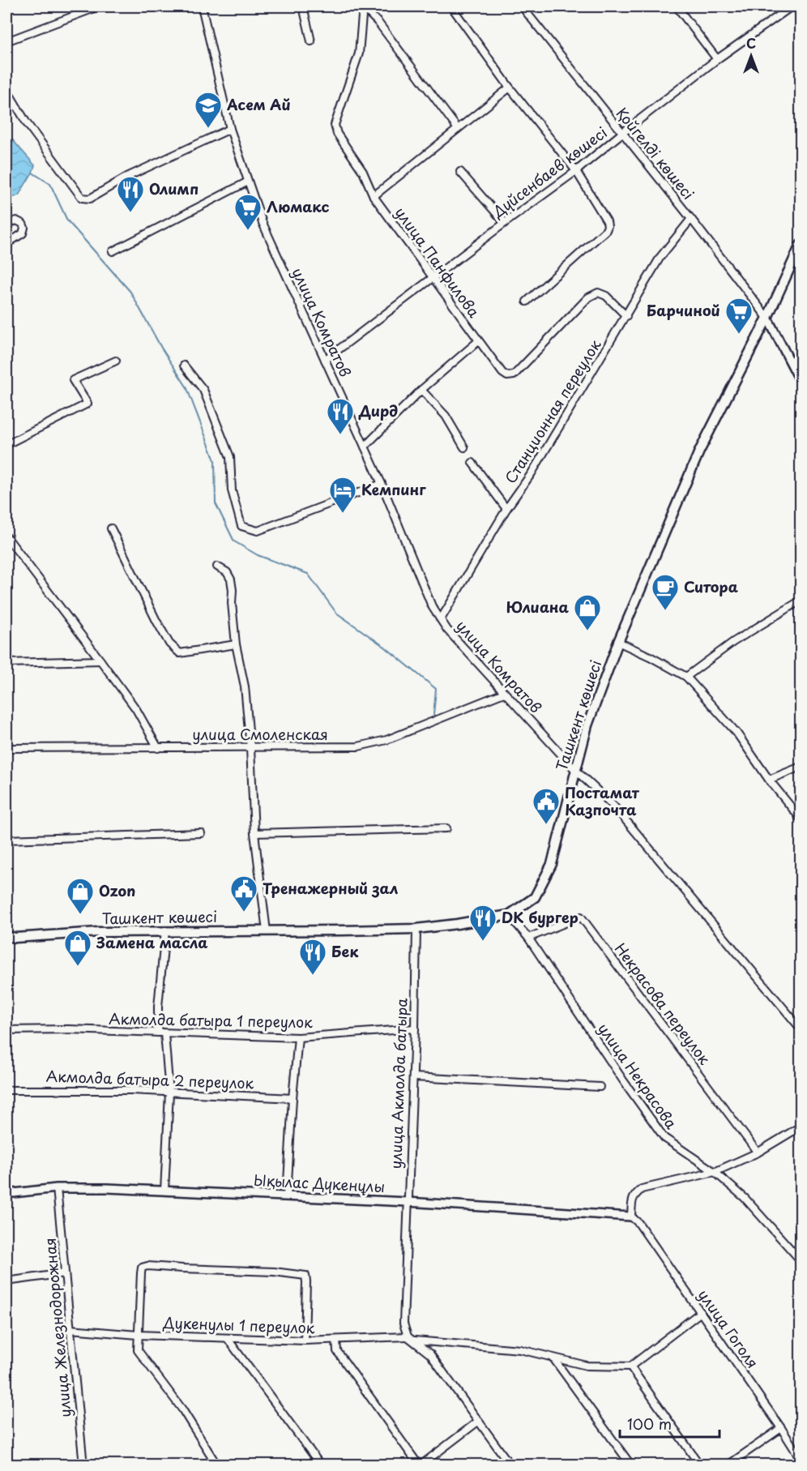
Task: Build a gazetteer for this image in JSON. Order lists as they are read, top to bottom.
{
  "streets": {
    "main road": ["Ташкент көшесі"],
    "street": [
      "Қойгелді көшесі",
      "Дүйсенбаев көшесі",
      "улица Панфилова",
      "улица Комратов",
      "Станционная переулок",
      "улица Смоленская",
      "Некрасова переулок",
      "Акмолда батыра 1 переулок",
      "улица Некрасова",
      "Акмолда батыра 2 переулок",
      "улица Акмолда батыра",
      "Ықылас Дүкенұлы",
      "Дукенулы 1 переулок",
      "улица Железнодорожная",
      "улица Гоголя"
    ]
  },
  "crossings": [
    ["Қойгелді көшесі", "Дүйсенбаев көшесі"],
    ["Қойгелді көшесі", "Станционная переулок"],
    ["Қойгелді көшесі", "Ташкент көшесі"],
    ["Дүйсенбаев көшесі", "улица Панфилова"],
    ["Дүйсенбаев көшесі", "улица Комратов"],
    ["улица Панфилова", "Станционная переулок"],
    ["улица Комратов", "Станционная переулок"],
    ["улица Комратов", "Ташкент көшесі"],
    ["улица Комратов", "улица Смоленская"],
    ["Ташкент көшесі", "улица Некрасова"],
    ["Ташкент көшесі", "улица Акмолда батыра"],
    ["Некрасова переулок", "улица Некрасова"],
    ["Акмолда батыра 1 переулок", "улица Акмолда батыра"],
    ["улица Акмолда батыра", "Ықылас Дүкенұлы"],
    ["улица Акмолда батыра", "Дукенулы 1 переулок"],
    ["Ықылас Дүкенұлы", "улица Железнодорожная"],
    ["Ықылас Дүкенұлы", "улица Гоголя"],
    ["Дукенулы 1 переулок", "улица Железнодорожная"]
  ],
  "places": {
    "school or university": ["Асем Ай"],
    "restaurant": [
      "Олимп",
      "Дирд",
      "DK бургер",
      "Бек"
    ],
    "supermarket": ["Люмакс", "Барчиной"],
    "hotel": ["Кемпинг"],
    "cafe": ["Ситора"],
    "shop": ["Юлиана", "Ozon", "Замена масла"],
    "public building": ["Постамат Казпочта", "Тренажерный зал"]
  },
  "scale_bar": "100 m",
  "north": "top"
}
